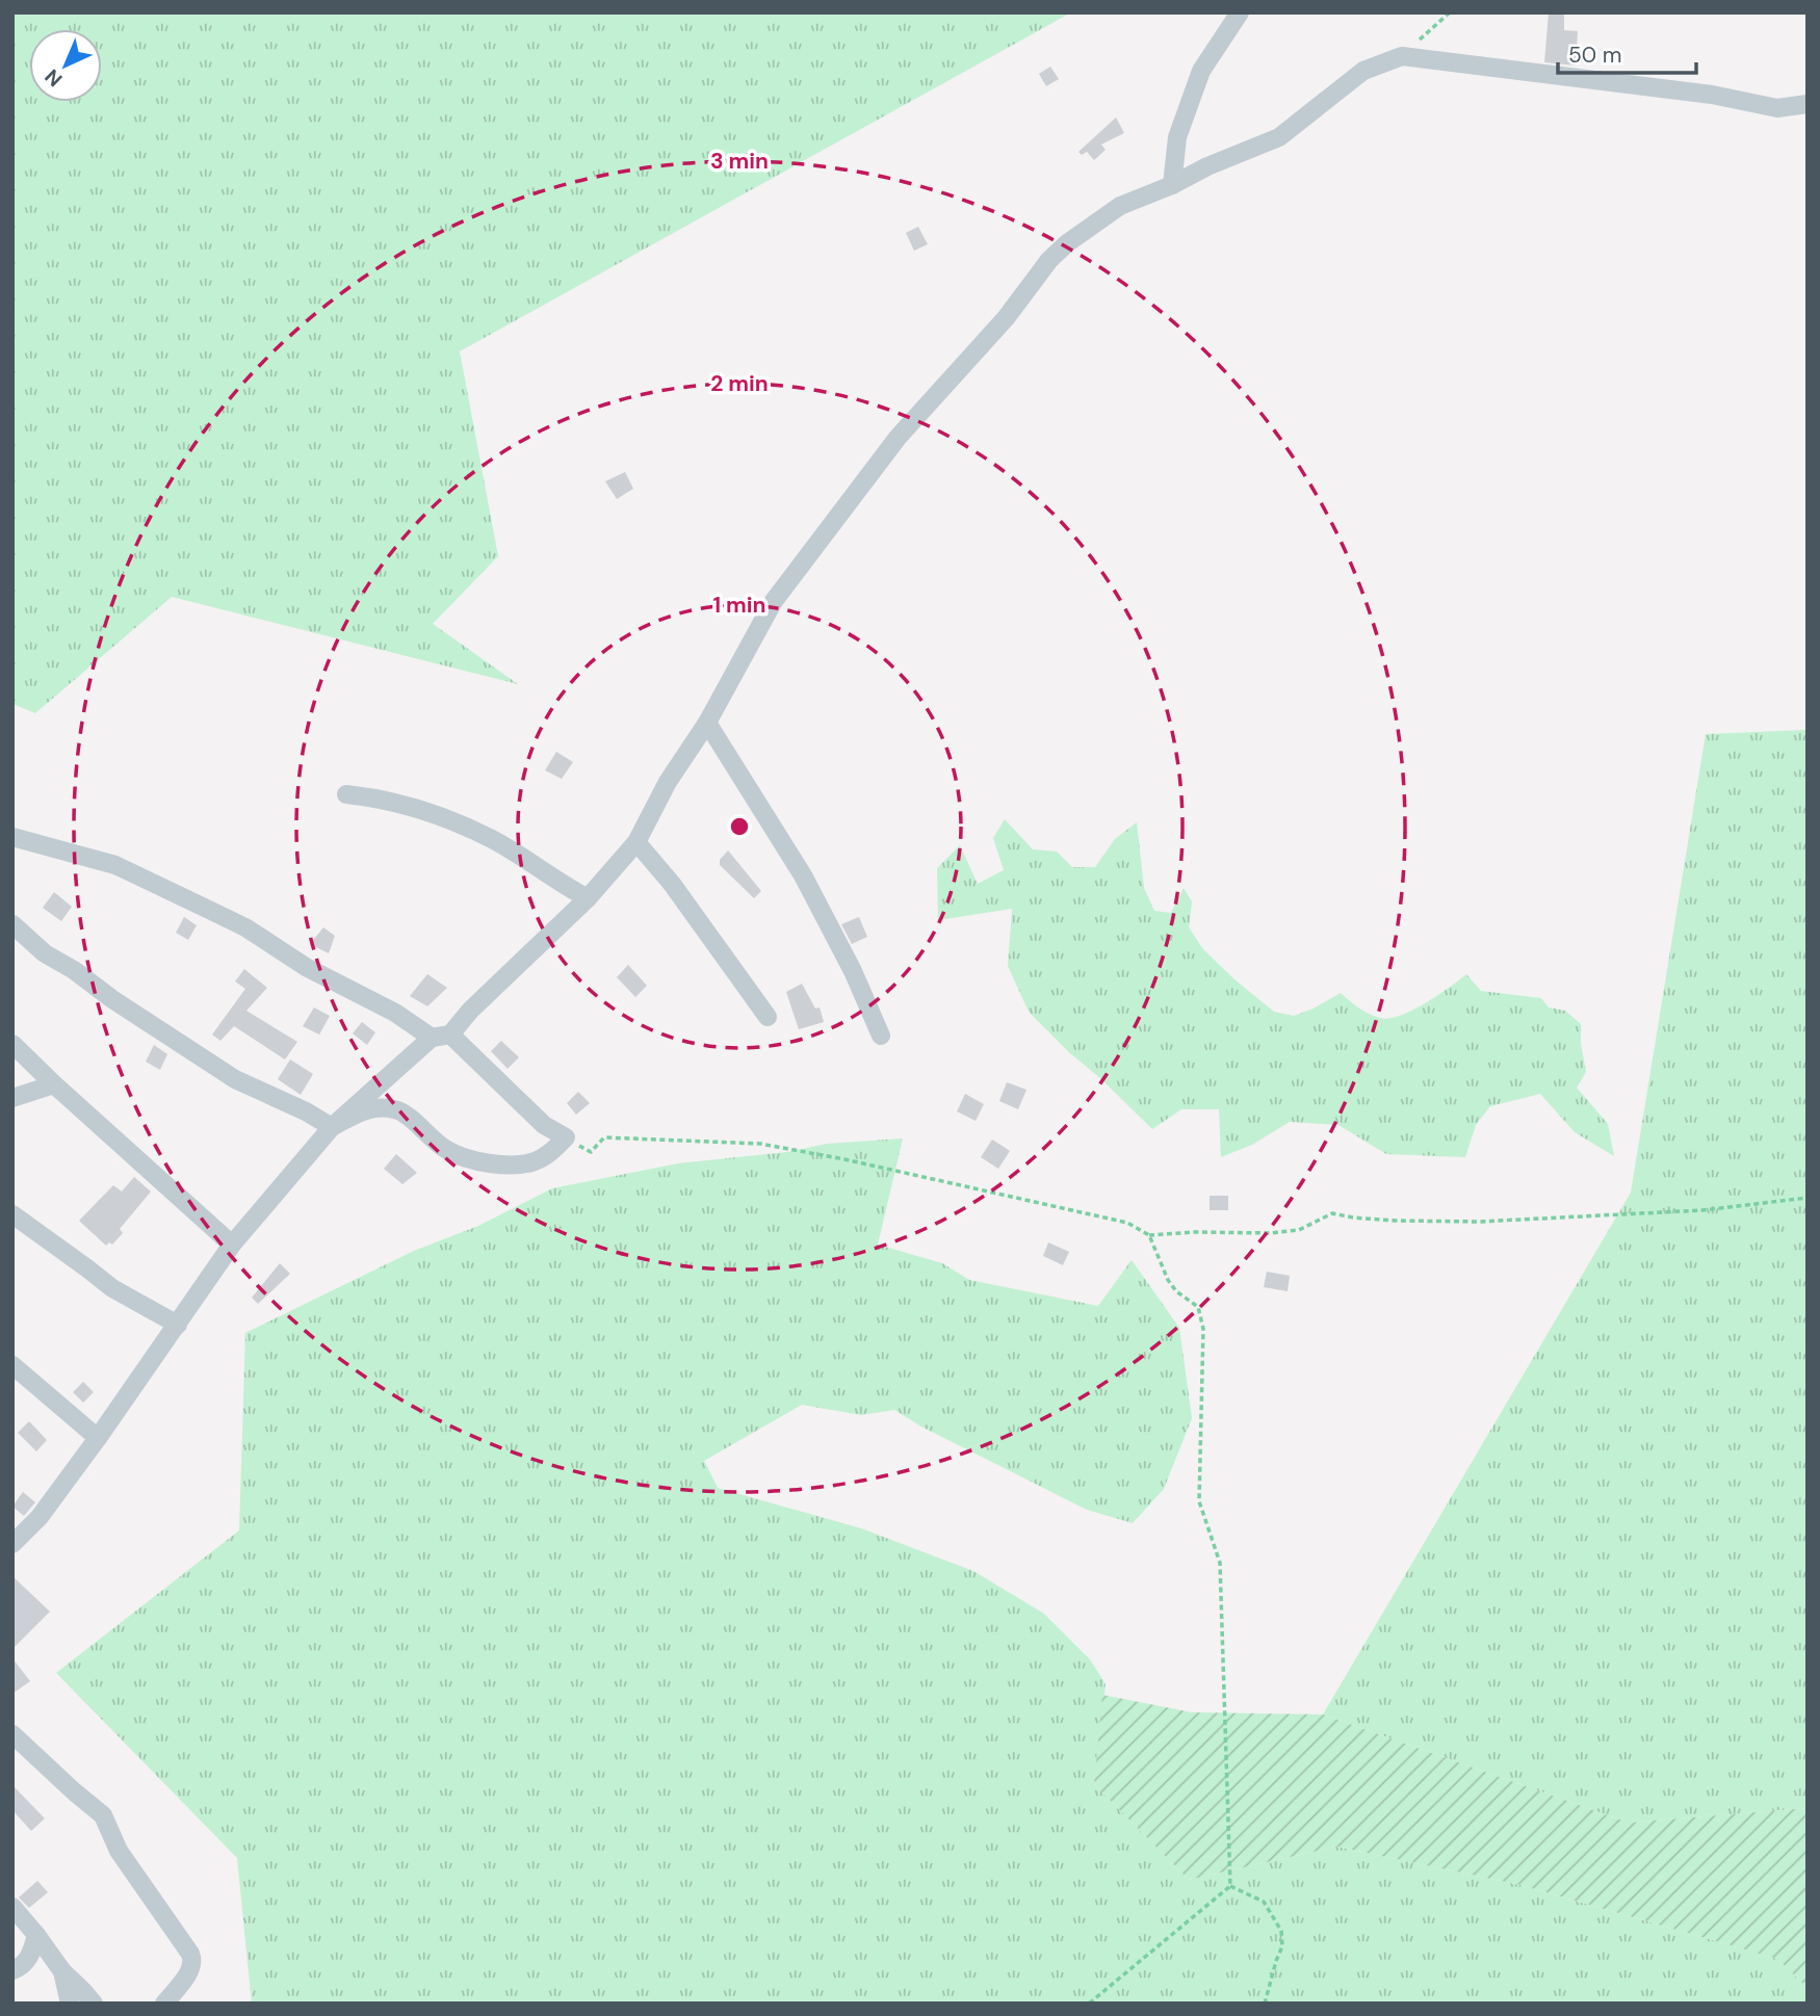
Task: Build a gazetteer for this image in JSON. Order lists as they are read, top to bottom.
{
  "scale_bar": "50 m",
  "north": "bottom left",
  "rings": ["3 min", "2 min", "1 min"]
}
